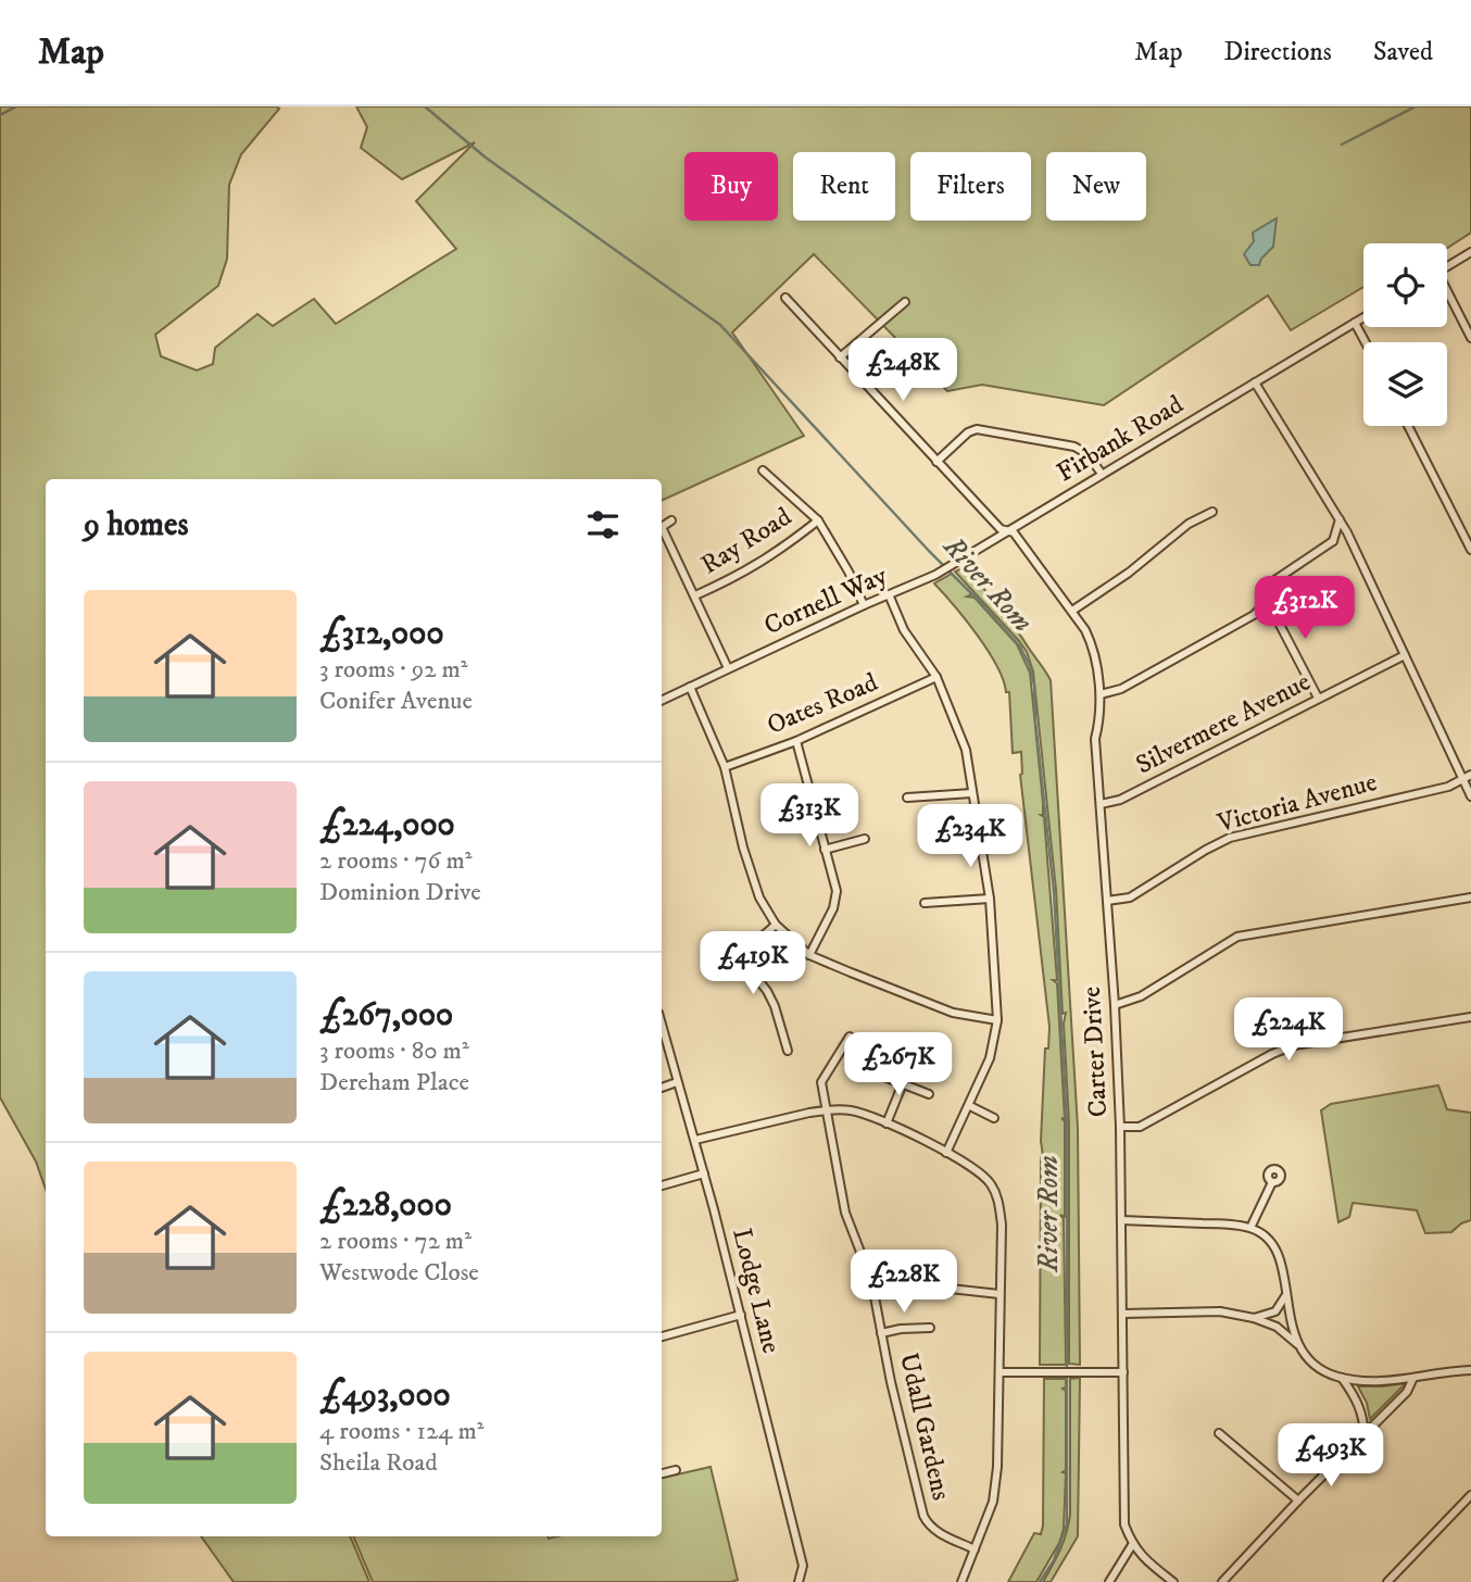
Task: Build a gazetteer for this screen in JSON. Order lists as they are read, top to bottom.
{
  "streets": {
    "street": [
      "Firbank Road",
      "Ray Road",
      "Cornell Way",
      "Oates Road",
      "Silvermere Avenue",
      "Victoria Avenue",
      "Carter Drive",
      "Lodge Lane",
      "Udall Gardens"
    ]
  },
  "crossings": [
    ["Firbank Road", "Cornell Way"],
    ["Firbank Road", "Carter Drive"],
    ["Cornell Way", "Carter Drive"],
    ["Silvermere Avenue", "Carter Drive"],
    ["Victoria Avenue", "Carter Drive"]
  ],
  "water": ["River Rom"],
  "page": {
    "header": "Map",
    "nav": ["Map", "Directions", "Saved"],
    "chip": [
      "Buy",
      "Rent",
      "Filters",
      "New"
    ],
    "price": [
      "£248K",
      "£312K",
      "£313K",
      "£234K",
      "£419K",
      "£224K",
      "£267K",
      "£228K",
      "£493K"
    ],
    "heading": "9 homes",
    "list": [
      {
        "name": "£312,000",
        "note": "3 rooms · 92 m² · Conifer Avenue"
      },
      {
        "name": "£224,000",
        "note": "2 rooms · 76 m² · Dominion Drive"
      },
      {
        "name": "£267,000",
        "note": "3 rooms · 80 m² · Dereham Place"
      },
      {
        "name": "£228,000",
        "note": "2 rooms · 72 m² · Westwode Close"
      },
      {
        "name": "£493,000",
        "note": "4 rooms · 124 m² · Sheila Road"
      }
    ]
  }
}
